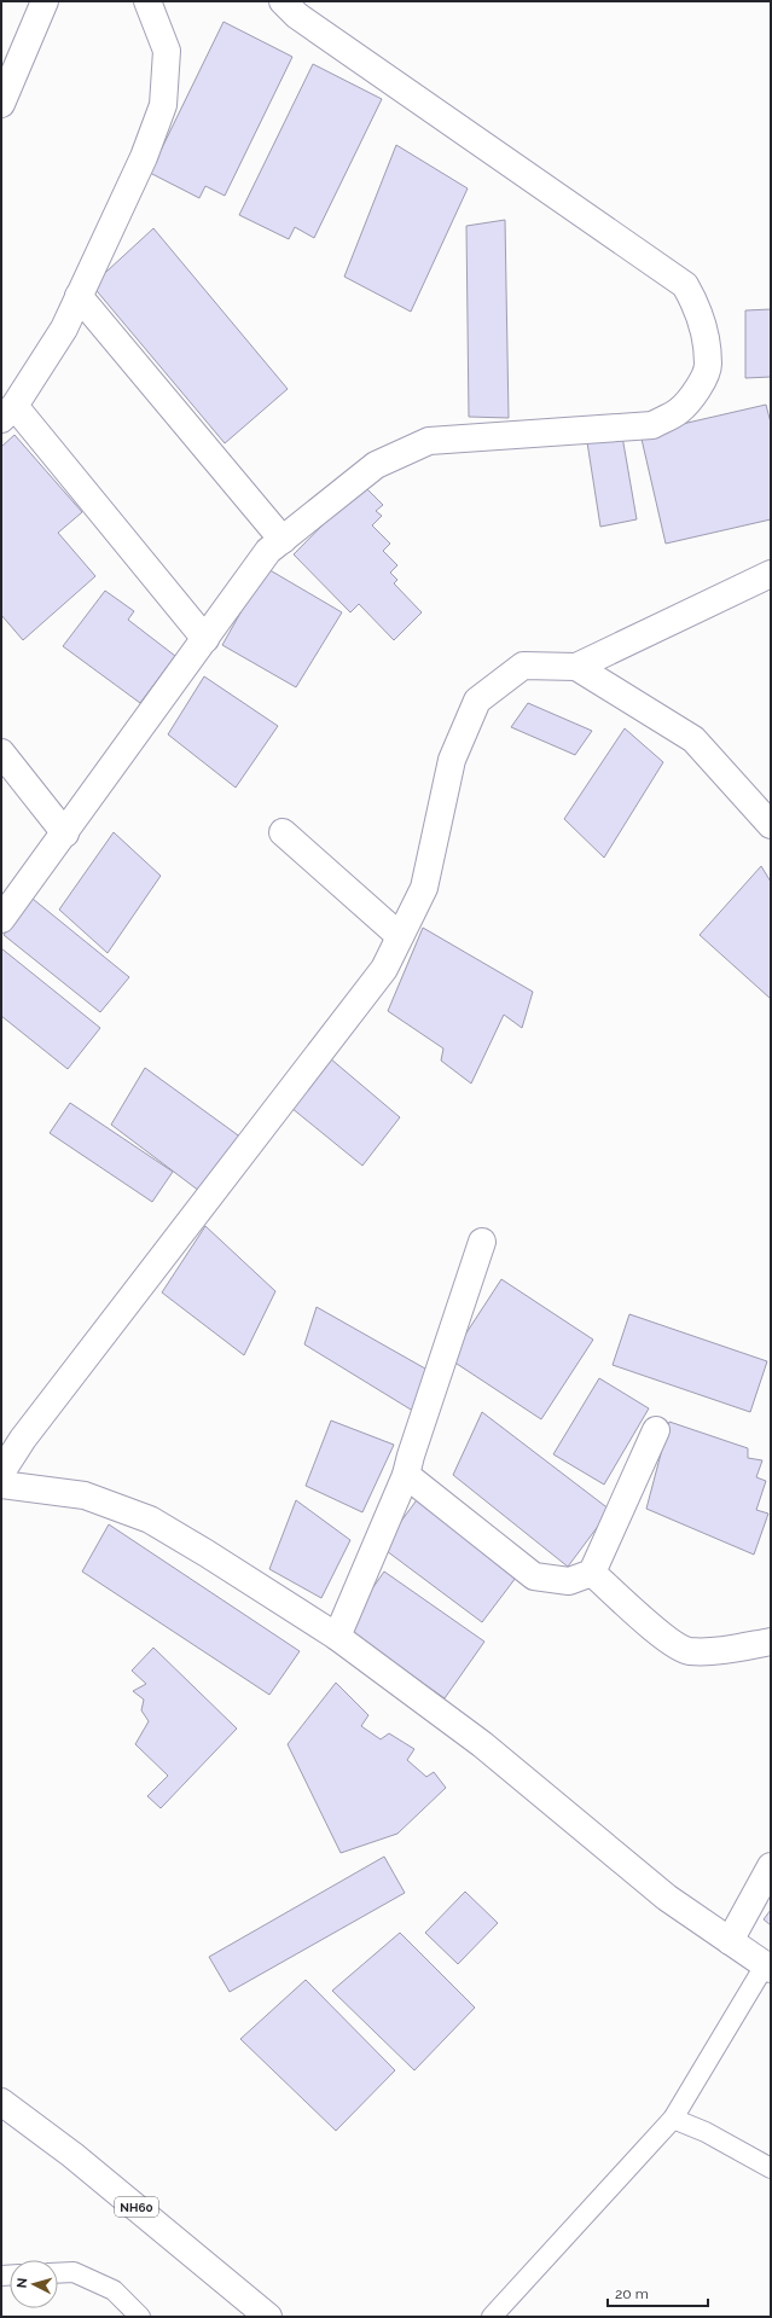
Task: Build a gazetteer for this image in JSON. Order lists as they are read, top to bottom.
{
  "streets": {
    "main road": ["NH60"]
  },
  "scale_bar": "20 m",
  "north": "left"
}
